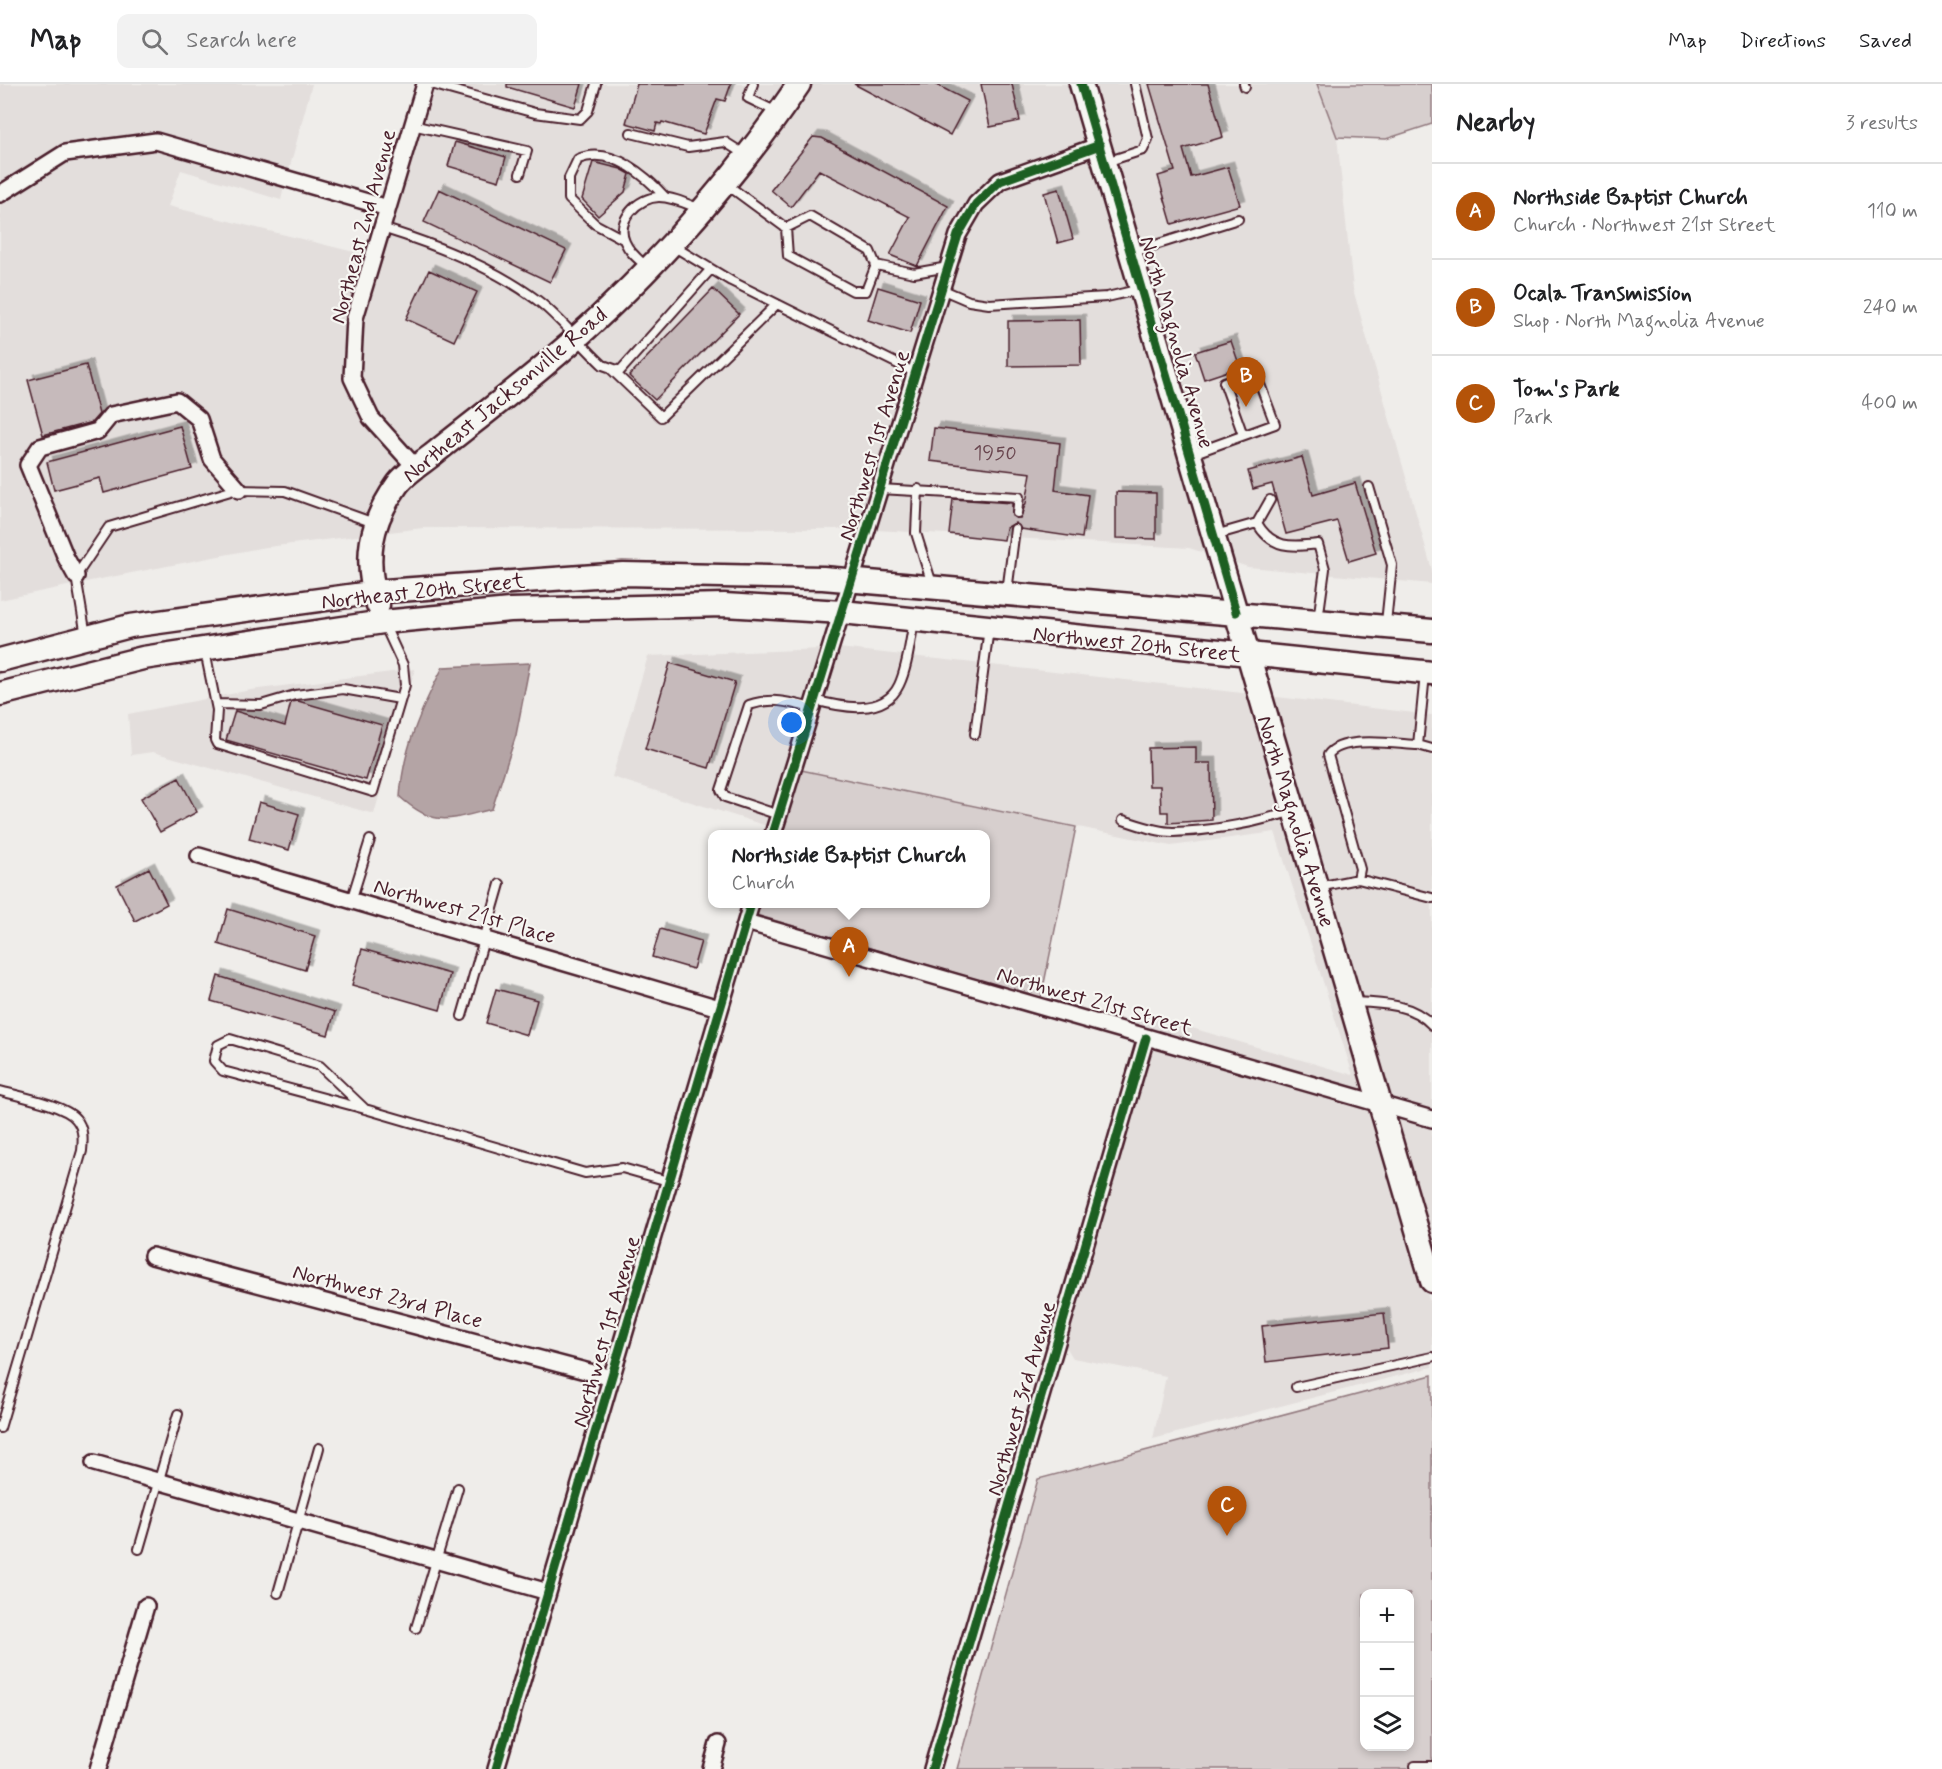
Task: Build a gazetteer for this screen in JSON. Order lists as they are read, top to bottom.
{
  "streets": {
    "main road": [
      "North Magnolia Avenue",
      "Northeast Jacksonville Road",
      "Northeast 20th Street",
      "Northwest 20th Street"
    ],
    "street": [
      "Northeast 2nd Avenue",
      "Northwest 1st Avenue",
      "Northwest 21st Place",
      "Northwest 21st Street",
      "Northwest 23rd Place",
      "Northwest 3rd Avenue"
    ]
  },
  "crossings": [
    ["Northeast 2nd Avenue", "Northeast Jacksonville Road"],
    ["North Magnolia Avenue", "Northwest 1st Avenue"],
    ["North Magnolia Avenue", "Northwest 20th Street"],
    ["North Magnolia Avenue", "Northwest 21st Street"],
    ["Northeast Jacksonville Road", "Northeast 20th Street"],
    ["Northwest 1st Avenue", "Northeast 20th Street"],
    ["Northwest 1st Avenue", "Northwest 20th Street"],
    ["Northwest 1st Avenue", "Northwest 21st Place"],
    ["Northwest 1st Avenue", "Northwest 21st Street"],
    ["Northwest 1st Avenue", "Northwest 23rd Place"],
    ["Northeast 20th Street", "Northwest 20th Street"],
    ["Northwest 21st Street", "Northwest 3rd Avenue"]
  ],
  "house_numbers": ["1950"],
  "page": {
    "header": "Map",
    "search": "Search here",
    "nav": ["Map", "Directions", "Saved"],
    "heading": ["Nearby", "3 results"],
    "list": [
      {
        "mark": "A",
        "name": "Northside Baptist Church",
        "note": "Church · Northwest 21st Street",
        "value": "110 m"
      },
      {
        "mark": "B",
        "name": "Ocala Transmission",
        "note": "Shop · North Magnolia Avenue",
        "value": "240 m"
      },
      {
        "mark": "C",
        "name": "Tom's Park",
        "note": "Park",
        "value": "400 m"
      }
    ],
    "pins": ["B", "A", "C"],
    "popup": ["Northside Baptist Church", "Church"],
    "map_buttons": ["+", "−"]
  }
}
